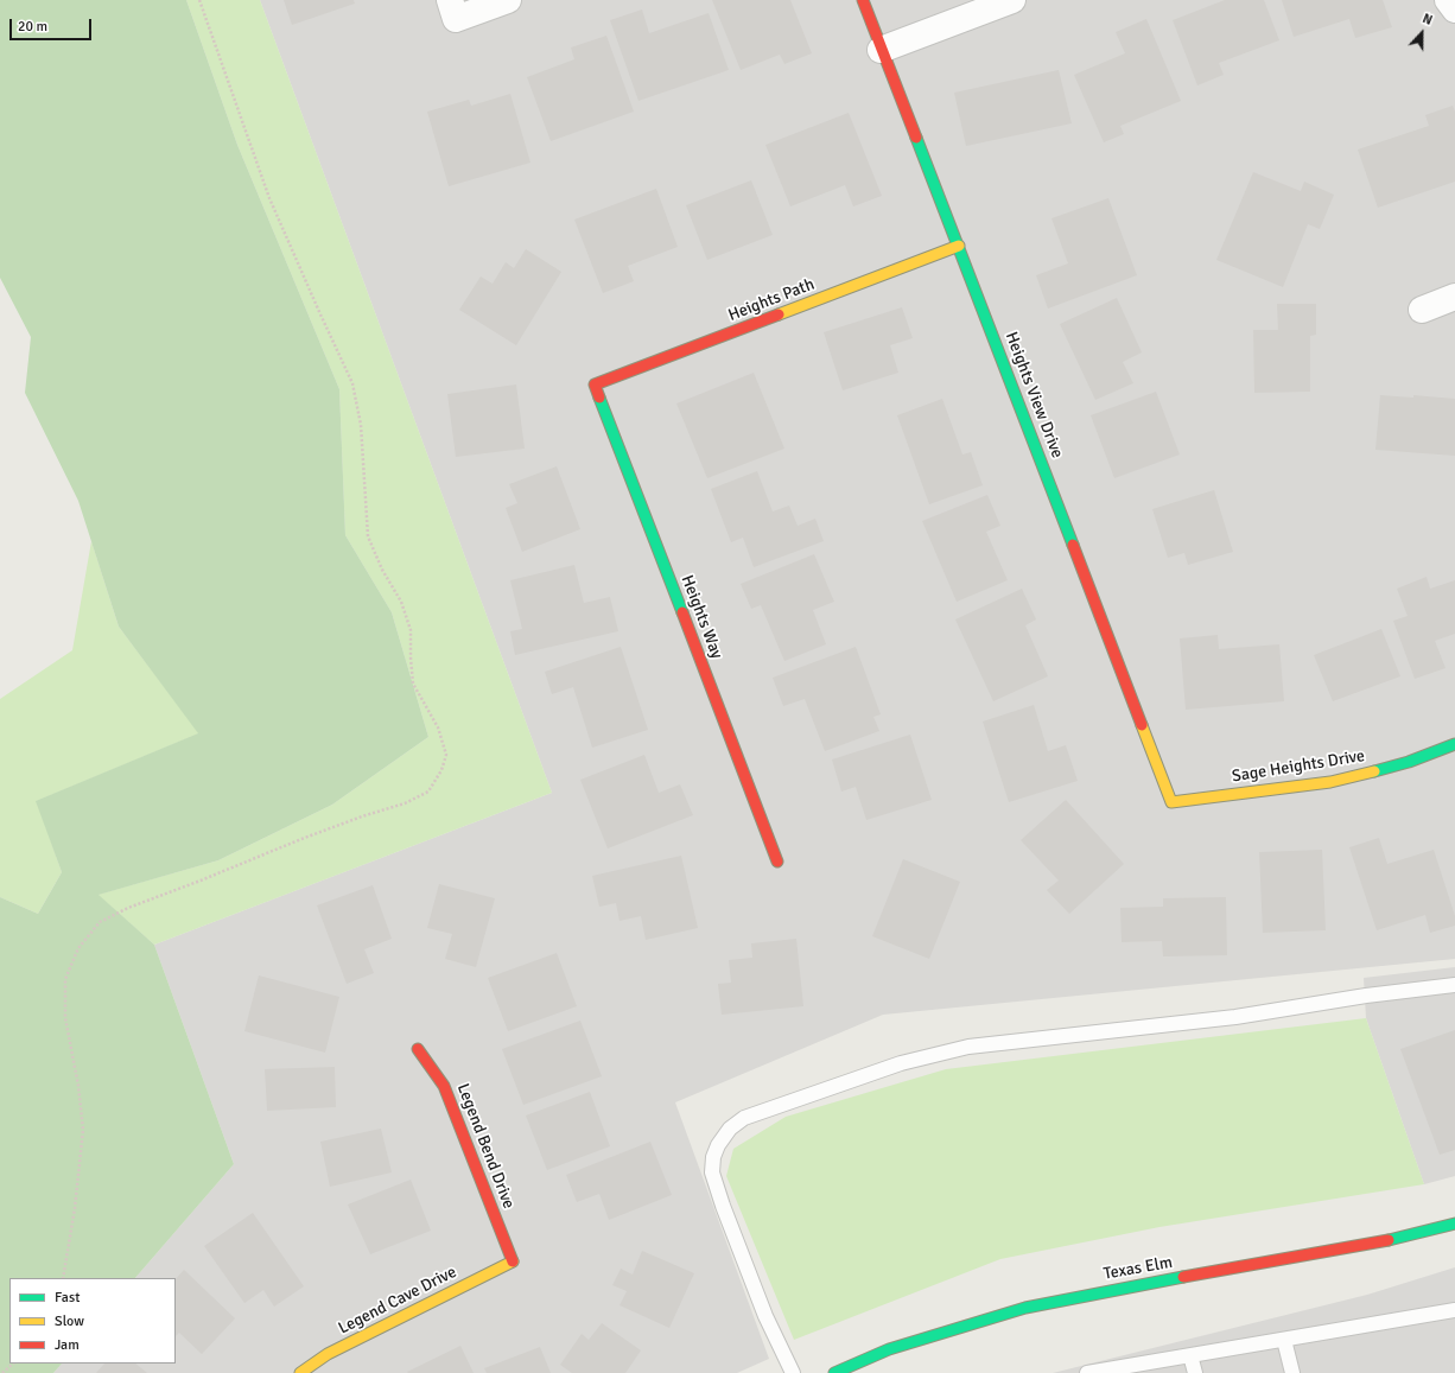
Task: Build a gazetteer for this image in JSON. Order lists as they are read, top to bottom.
{
  "streets": {
    "street": [
      "Heights Path",
      "Heights View Drive",
      "Heights Way",
      "Sage Heights Drive",
      "Legend Bend Drive",
      "Texas Elm",
      "Legend Cave Drive"
    ]
  },
  "crossings": [
    ["Heights Path", "Heights View Drive"],
    ["Heights Path", "Heights Way"],
    ["Heights View Drive", "Sage Heights Drive"],
    ["Legend Bend Drive", "Legend Cave Drive"]
  ],
  "legend": ["Fast", "Slow", "Jam"],
  "scale_bar": "20 m",
  "north": "top"
}
